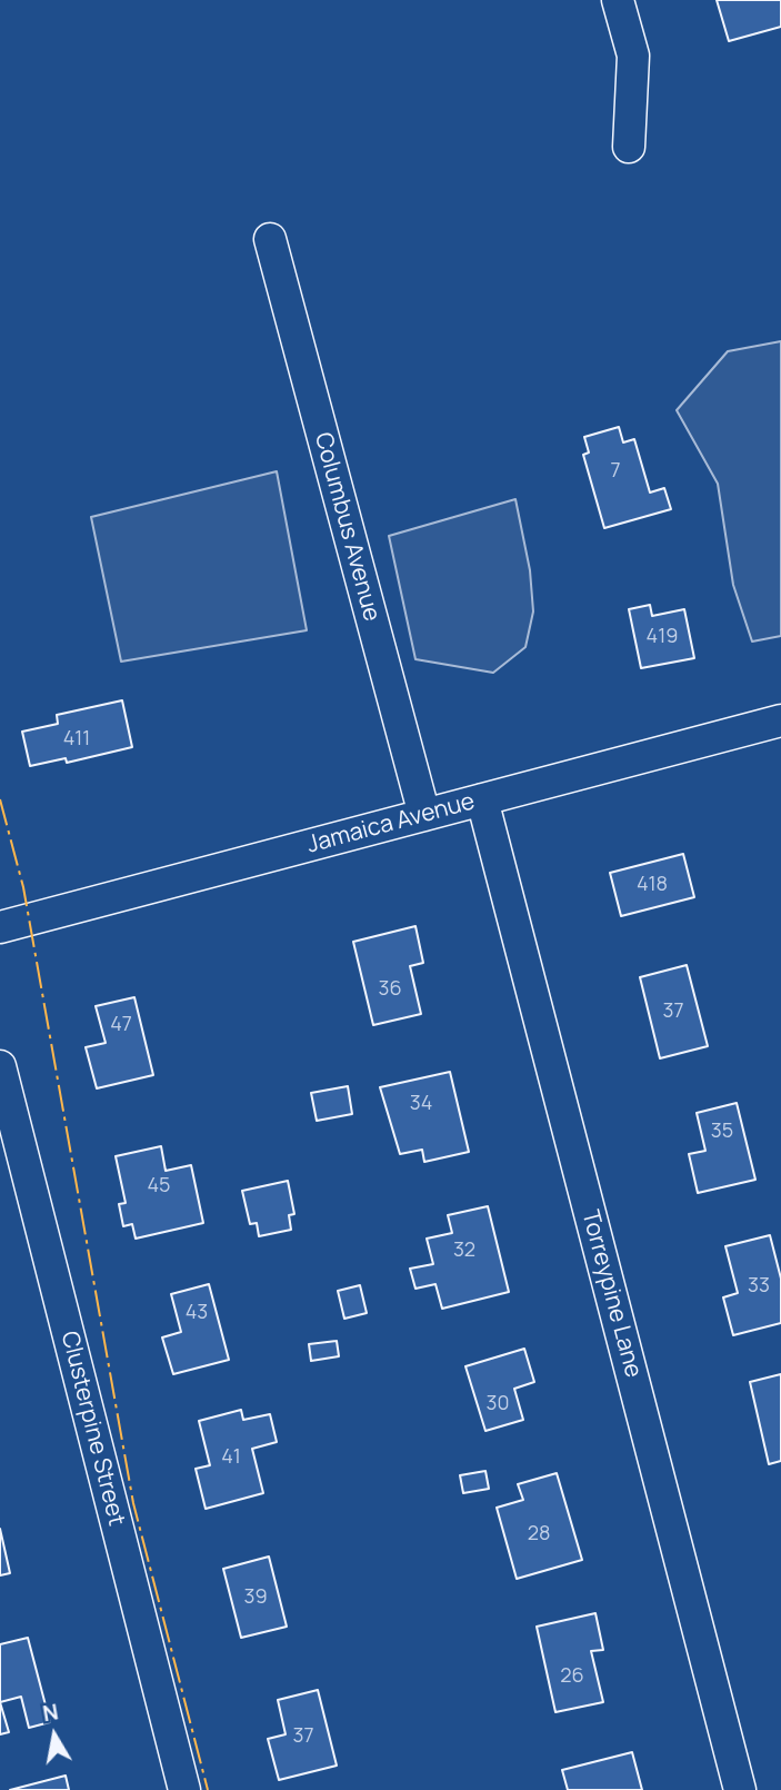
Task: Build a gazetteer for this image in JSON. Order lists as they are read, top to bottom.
{
  "streets": {
    "street": [
      "Columbus Avenue",
      "Jamaica Avenue",
      "Torreypine Lane",
      "Clusterpine Street"
    ]
  },
  "crossings": [
    ["Columbus Avenue", "Jamaica Avenue"],
    ["Jamaica Avenue", "Torreypine Lane"]
  ],
  "house_numbers": [
    "7",
    "419",
    "411",
    "418",
    "36",
    "37",
    "47",
    "34",
    "35",
    "45",
    "32",
    "33",
    "43",
    "30",
    "41",
    "28",
    "39",
    "26",
    "37"
  ],
  "north": "top"
}
